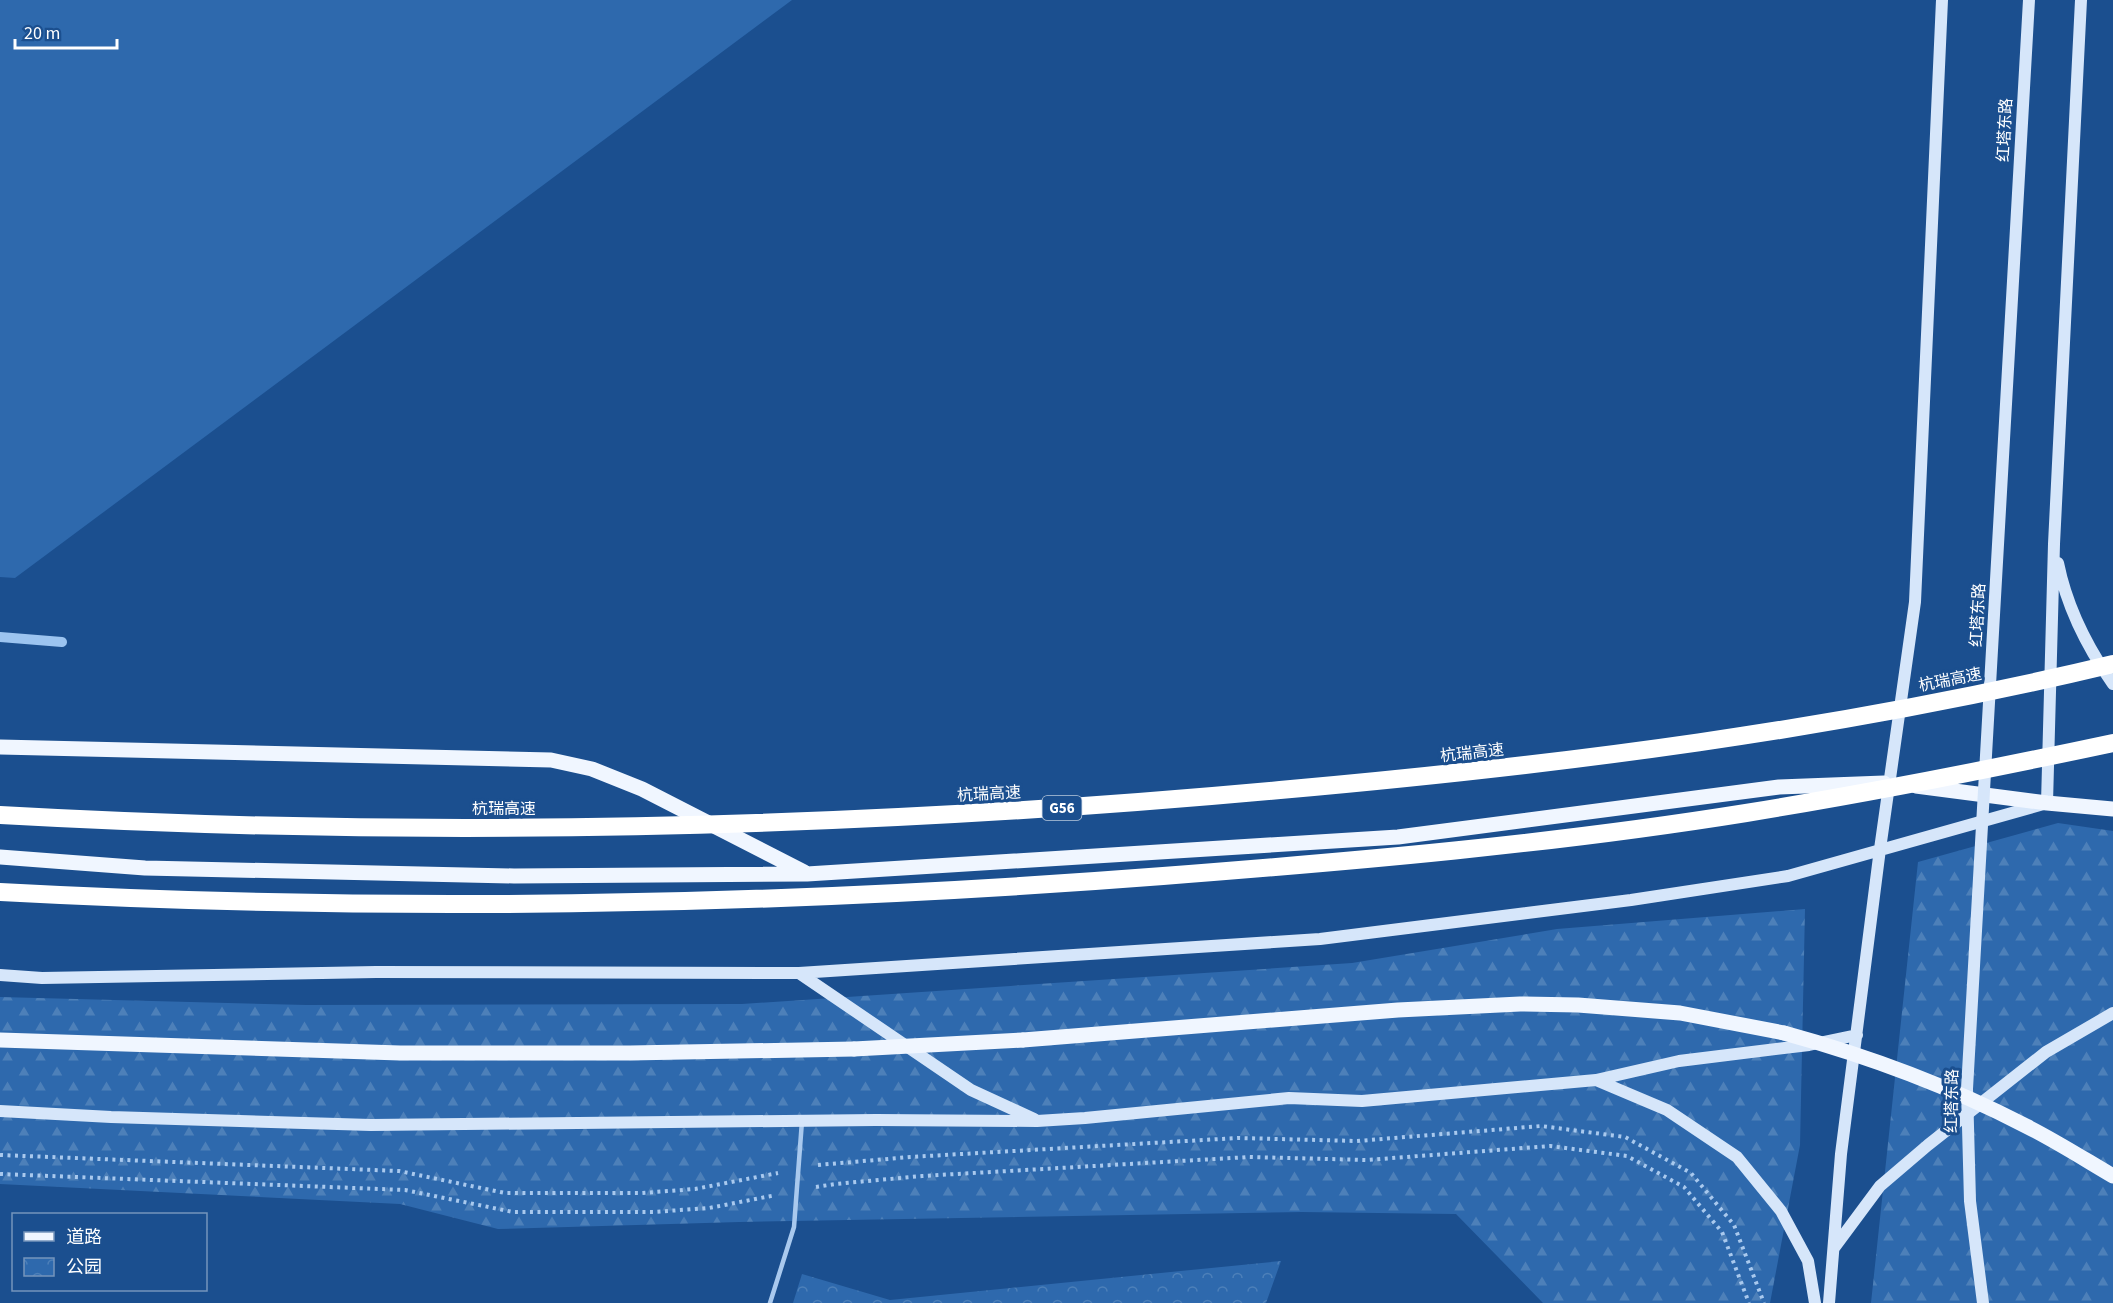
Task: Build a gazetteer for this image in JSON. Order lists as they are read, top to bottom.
{
  "streets": {
    "highway": ["杭瑞高速", "G56"],
    "main road": ["红塔东路"]
  },
  "legend": ["道路", "公园"],
  "scale_bar": "20 m"
}
